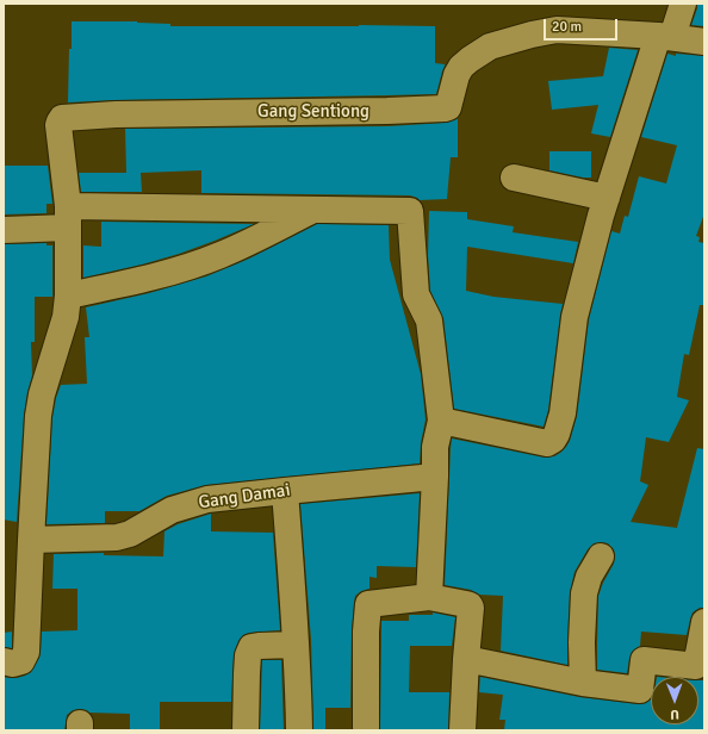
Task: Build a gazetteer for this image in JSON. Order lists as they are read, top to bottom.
{
  "streets": {
    "street": ["Gang Sentiong", "Gang Damai"]
  },
  "crossings": [
    ["Gang Sentiong", "Gang Damai"]
  ],
  "scale_bar": "20 m",
  "north": "bottom"
}
